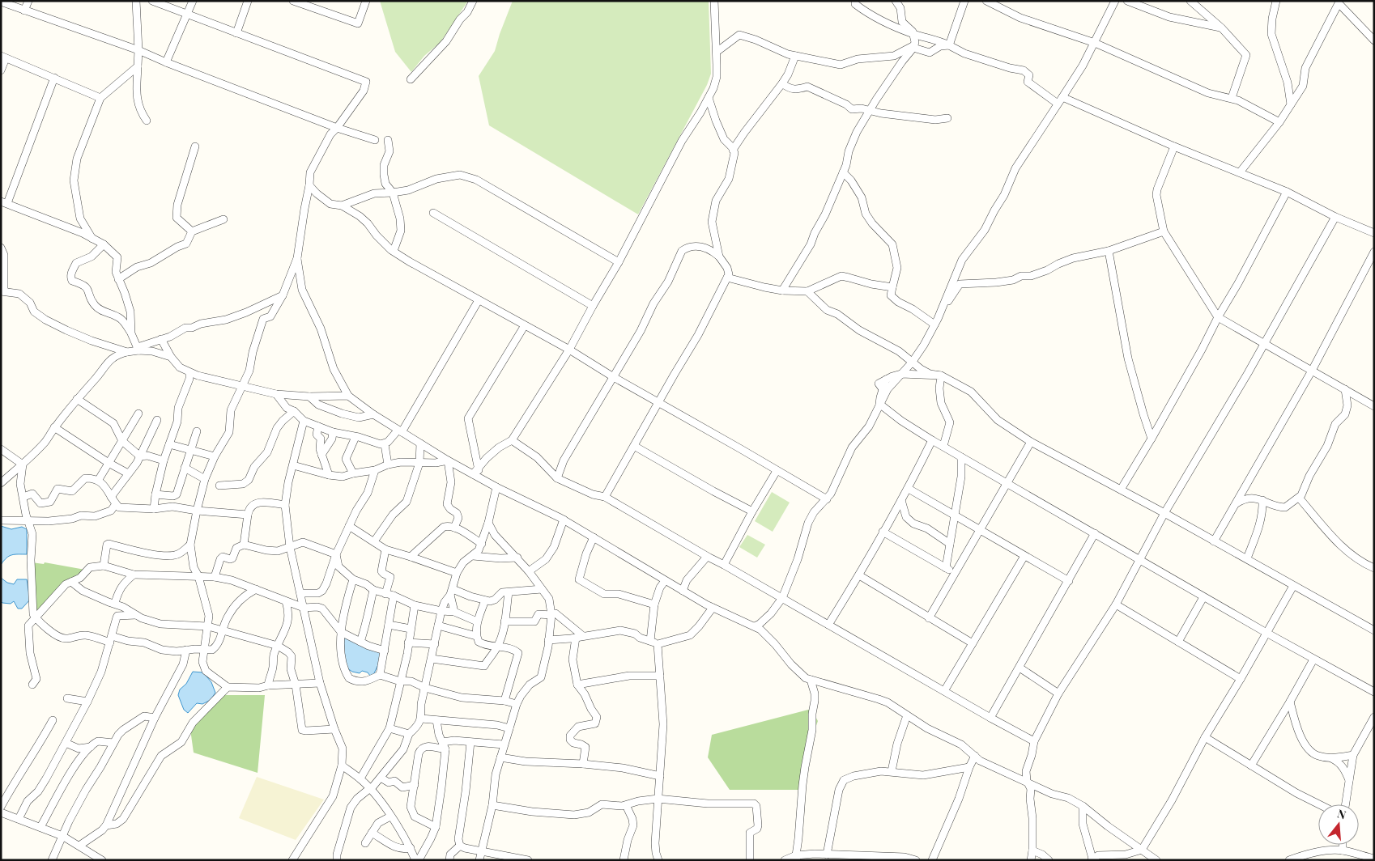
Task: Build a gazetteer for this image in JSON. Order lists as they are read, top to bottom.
{
  "north": "top"
}
